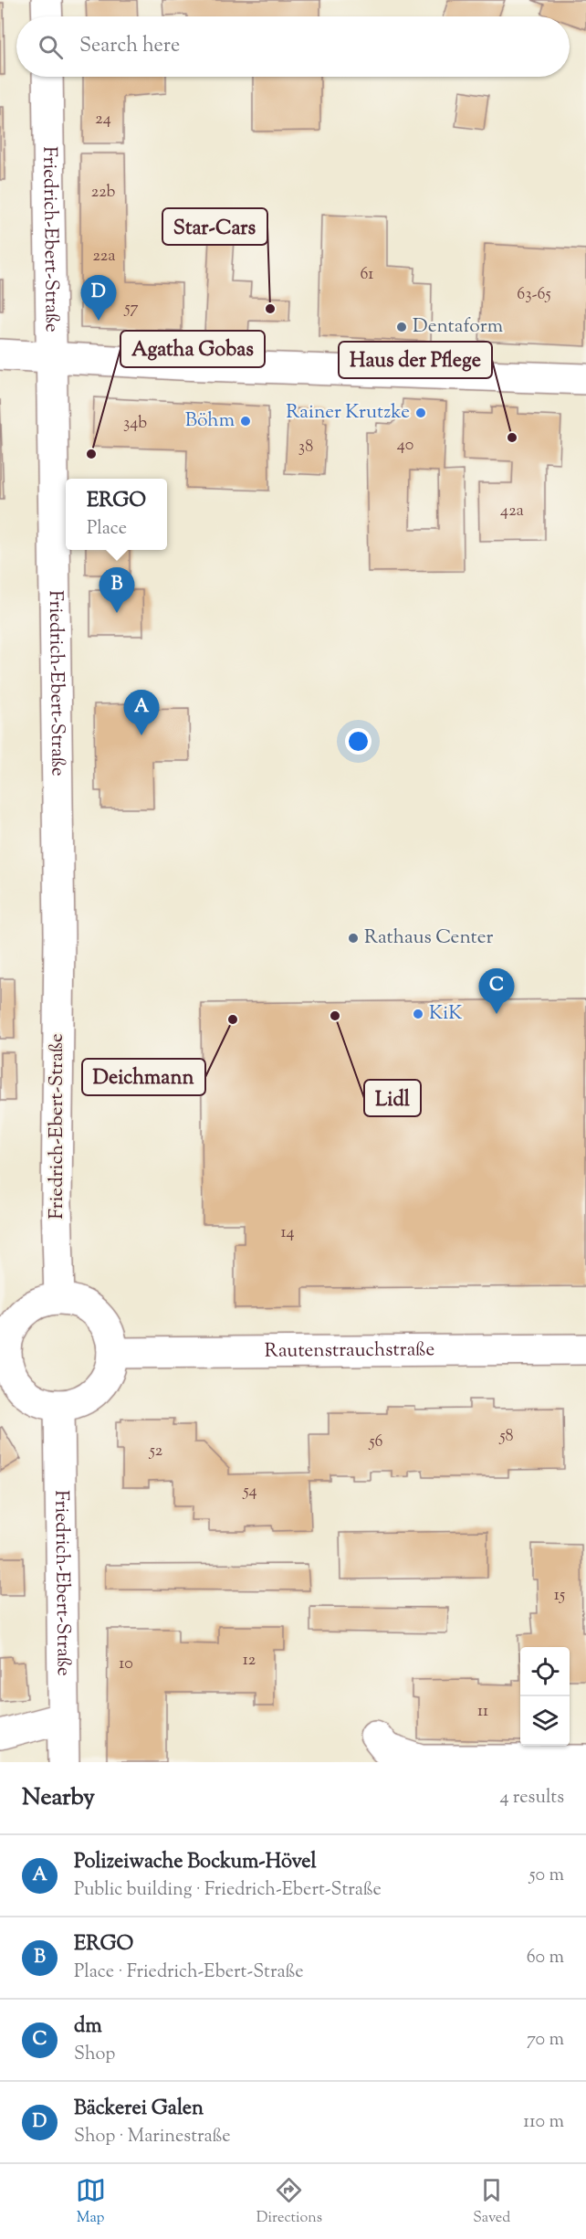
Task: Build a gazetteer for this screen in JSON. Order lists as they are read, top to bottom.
{
  "streets": {
    "street": ["Friedrich-Ebert-Straße", "Rautenstrauchstraße"]
  },
  "crossings": [
    ["Friedrich-Ebert-Straße", "Rautenstrauchstraße"]
  ],
  "places": [
    "Star-Cars",
    "Dentaform",
    "Rainer Krutzke",
    "Böhm",
    "Haus der Pflege",
    "Agatha Gobas",
    "Rathaus Center",
    "KiK",
    "Lidl",
    "Deichmann"
  ],
  "house_numbers": [
    "24",
    "22b",
    "22a",
    "61",
    "63-65",
    "57",
    "34b",
    "40",
    "38",
    "42a",
    "14",
    "58",
    "56",
    "52",
    "54",
    "15",
    "12",
    "10",
    "11"
  ],
  "page": {
    "search": "Search here",
    "pins": [
      "D",
      "B",
      "A",
      "C"
    ],
    "popup": ["ERGO", "Place"],
    "heading": ["Nearby", "4 results"],
    "list": [
      {
        "mark": "A",
        "name": "Polizeiwache Bockum-Hövel",
        "note": "Public building · Friedrich-Ebert-Straße",
        "value": "50 m"
      },
      {
        "mark": "B",
        "name": "ERGO",
        "note": "Place · Friedrich-Ebert-Straße",
        "value": "60 m"
      },
      {
        "mark": "C",
        "name": "dm",
        "note": "Shop",
        "value": "70 m"
      },
      {
        "mark": "D",
        "name": "Bäckerei Galen",
        "note": "Shop · Marinestraße",
        "value": "110 m"
      }
    ],
    "nav": ["Map", "Directions", "Saved"]
  }
}
